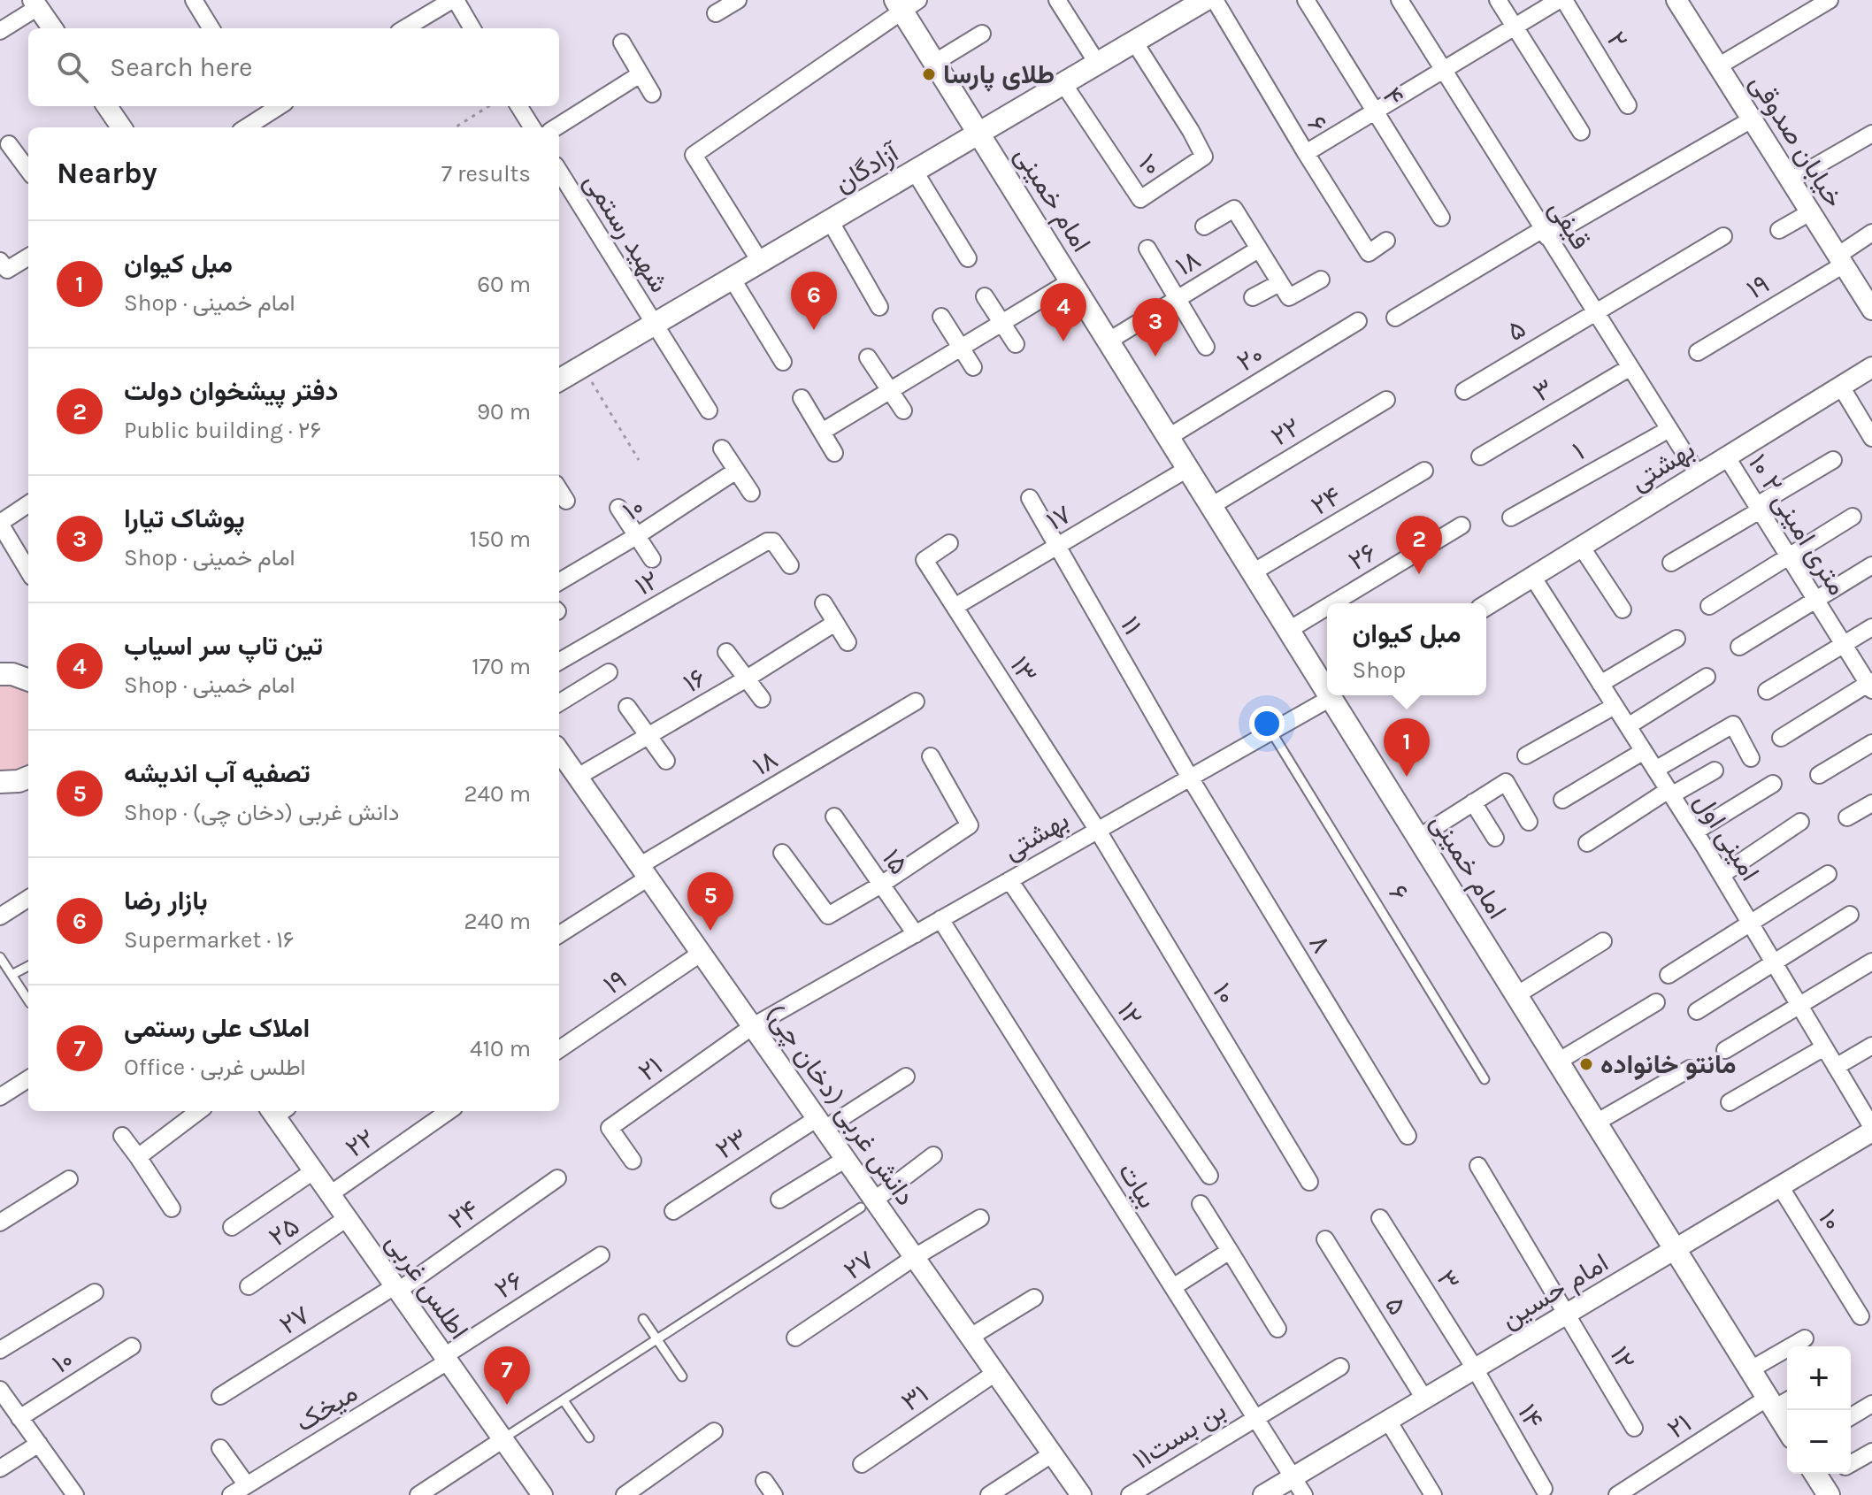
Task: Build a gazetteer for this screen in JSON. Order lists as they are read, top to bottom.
{
  "streets": {
    "main road": ["آزادگان", "امام خمینی"],
    "street": [
      "۲",
      "۴",
      "۶",
      "خیابان صدوقی",
      "۱۰",
      "قیفی",
      "شهید رستمی",
      "۱۸",
      "۱۹",
      "۵",
      "۲۰",
      "۳",
      "۲۲",
      "۱",
      "بهشتی",
      "۲۴",
      "۱۷",
      "۱۰ متری امینی ۲",
      "۲۶",
      "۱۲",
      "۱۱",
      "۱۳",
      "۱۶",
      "امینی اول",
      "۱۵",
      "۸",
      "۲۱",
      "دانش غربی (دخان چی)",
      "۲۳",
      "بیات",
      "۲۵",
      "۲۷",
      "اطلس غربی",
      "امام حسین",
      "۳۱",
      "میخک",
      "۱۴",
      "بن بست۱۱"
    ]
  },
  "crossings": [
    ["۶", "بهشتی"],
    ["خیابان صدوقی", "۱۹"],
    ["۱۰", "آزادگان"],
    ["۱۰", "بهشتی"],
    ["۱۰", "۱۳"],
    ["۱۰", "امام حسین"],
    ["آزادگان", "امام خمینی"],
    ["آزادگان", "شهید رستمی"],
    ["امام خمینی", "۱۸"],
    ["امام خمینی", "۲۰"],
    ["امام خمینی", "۲۲"],
    ["امام خمینی", "۲۴"],
    ["امام خمینی", "۱۷"],
    ["امام خمینی", "۲۶"],
    ["امام خمینی", "۲۱"],
    ["امام خمینی", "امام حسین"],
    ["قیفی", "۵"],
    ["قیفی", "۳"],
    ["قیفی", "۱"],
    ["قیفی", "بهشتی"],
    ["۱۸", "دانش غربی (دخان چی)"],
    ["۱۹", "دانش غربی (دخان چی)"],
    ["۵", "امام حسین"],
    ["۳", "امام حسین"],
    ["۳", "۱۴"],
    ["۲۲", "اطلس غربی"],
    ["بهشتی", "۱۰ متری امینی ۲"],
    ["بهشتی", "۱۲"],
    ["بهشتی", "۱۱"],
    ["بهشتی", "۱۳"],
    ["بهشتی", "امینی اول"],
    ["بهشتی", "۱۵"],
    ["بهشتی", "۸"],
    ["بهشتی", "۲۱"],
    ["بهشتی", "دانش غربی (دخان چی)"],
    ["بهشتی", "بیات"],
    ["۲۴", "۲۷"],
    ["۲۴", "اطلس غربی"],
    ["۱۷", "۱۱"],
    ["۱۷", "۱۳"],
    ["۲۶", "اطلس غربی"],
    ["۲۶", "میخک"],
    ["۱۲", "امام حسین"],
    ["۱۱", "۸"],
    ["۱۶", "دانش غربی (دخان چی)"],
    ["امینی اول", "امام حسین"],
    ["۲۱", "دانش غربی (دخان چی)"],
    ["دانش غربی (دخان چی)", "۲۳"],
    ["دانش غربی (دخان چی)", "۲۷"],
    ["دانش غربی (دخان چی)", "۳۱"],
    ["بیات", "امام حسین"],
    ["بیات", "بن بست۱۱"],
    ["۲۵", "اطلس غربی"],
    ["۲۷", "اطلس غربی"],
    ["اطلس غربی", "میخک"],
    ["امام حسین", "۱۴"]
  ],
  "places": ["طلای پارسا", "مانتو خانواده"],
  "page": {
    "search": "Search here",
    "heading": ["Nearby", "7 results"],
    "list": [
      {
        "mark": "1",
        "name": "مبل کیوان",
        "note": "Shop · امام خمینی",
        "value": "60 m"
      },
      {
        "mark": "2",
        "name": "دفتر پیشخوان دولت",
        "note": "Public building · ۲۶",
        "value": "90 m"
      },
      {
        "mark": "3",
        "name": "پوشاک تیارا",
        "note": "Shop · امام خمینی",
        "value": "150 m"
      },
      {
        "mark": "4",
        "name": "تین تاپ سر اسیاب",
        "note": "Shop · امام خمینی",
        "value": "170 m"
      },
      {
        "mark": "5",
        "name": "تصفیه آب اندیشه",
        "note": "Shop · دانش غربی (دخان چی)",
        "value": "240 m"
      },
      {
        "mark": "6",
        "name": "بازار رضا",
        "note": "Supermarket · ۱۶",
        "value": "240 m"
      },
      {
        "mark": "7",
        "name": "املاک علی رستمی",
        "note": "Office · اطلس غربی",
        "value": "410 m"
      }
    ],
    "pins": [
      "6",
      "4",
      "3",
      "2",
      "1",
      "5",
      "7"
    ],
    "popup": ["مبل کیوان", "Shop"],
    "map_buttons": ["+", "−"]
  }
}
